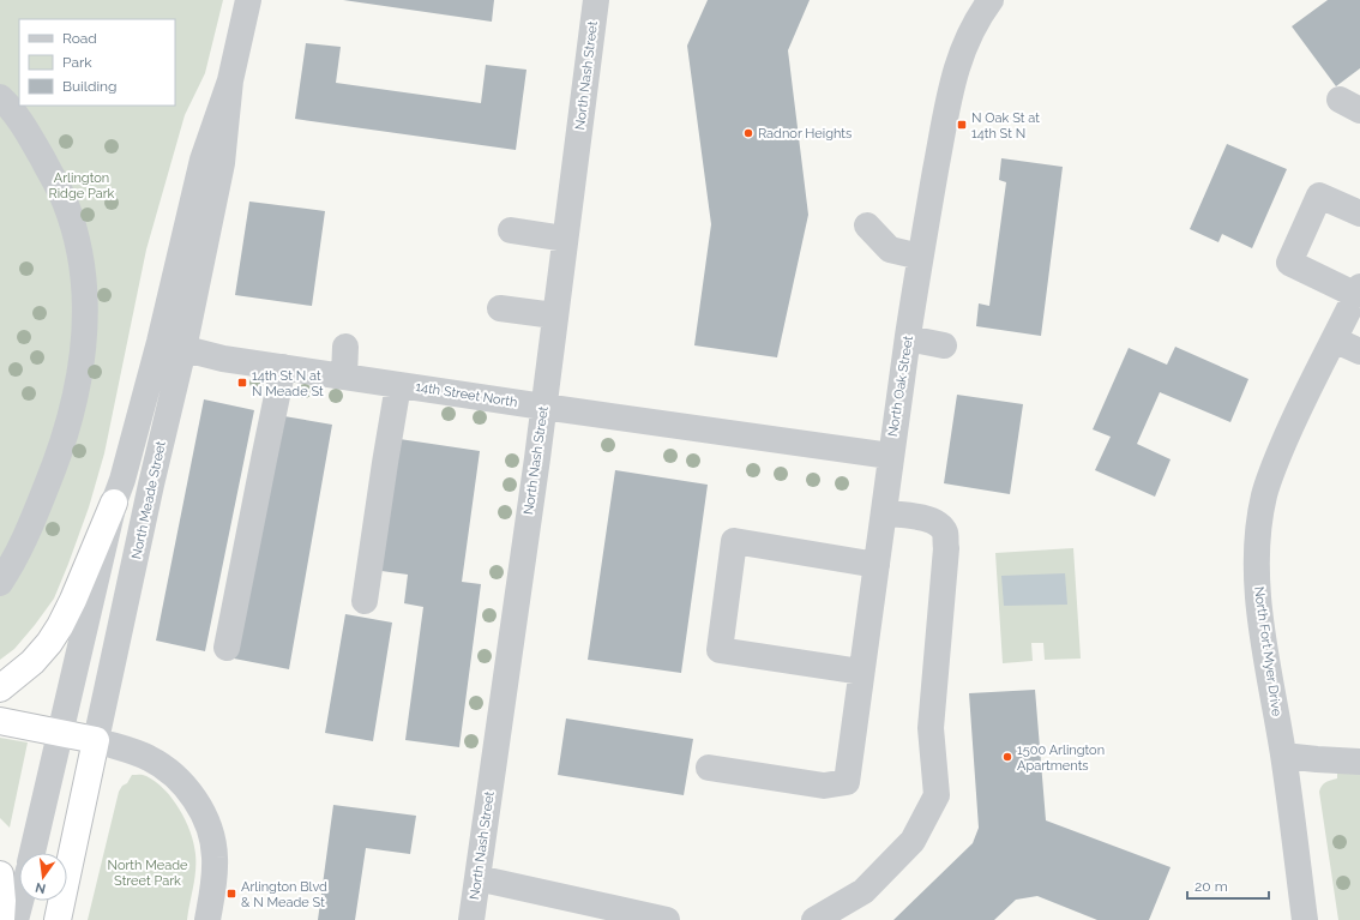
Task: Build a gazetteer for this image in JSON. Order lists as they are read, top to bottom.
{
  "streets": {
    "highway": ["North Meade Street"],
    "street": [
      "North Nash Street",
      "North Oak Street",
      "14th Street North",
      "North Fort Myer Drive"
    ]
  },
  "crossings": [
    ["North Nash Street", "14th Street North"],
    ["North Oak Street", "14th Street North"],
    ["14th Street North", "North Meade Street"]
  ],
  "parks": ["Arlington Ridge Park", "North Meade Street Park"],
  "places": {
    "transit": ["N Oak St at 14th St N", "14th St N at N Meade St", "Arlington Blvd & N Meade St"],
    "other": ["Radnor Heights", "1500 Arlington Apartments"]
  },
  "legend": ["Road", "Park", "Building"],
  "scale_bar": "20 m",
  "north": "bottom"
}
